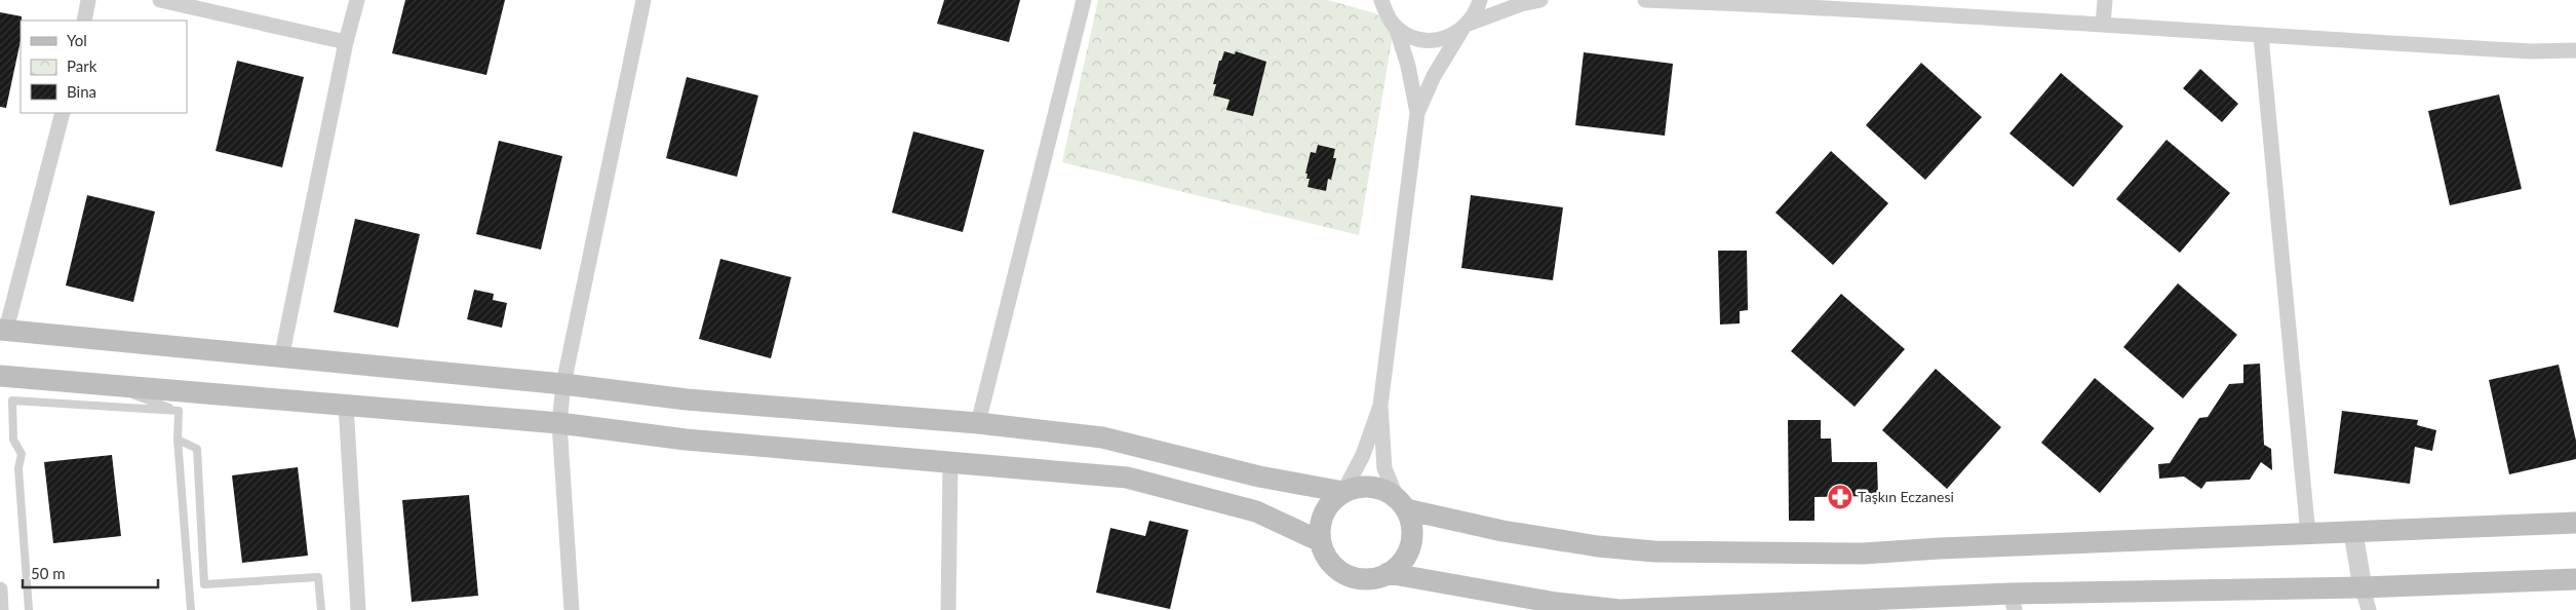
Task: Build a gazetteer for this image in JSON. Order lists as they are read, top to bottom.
{
  "places": {
    "pharmacy": ["Taşkın Eczanesi"]
  },
  "legend": ["Yol", "Park", "Bina"],
  "scale_bar": "50 m"
}
